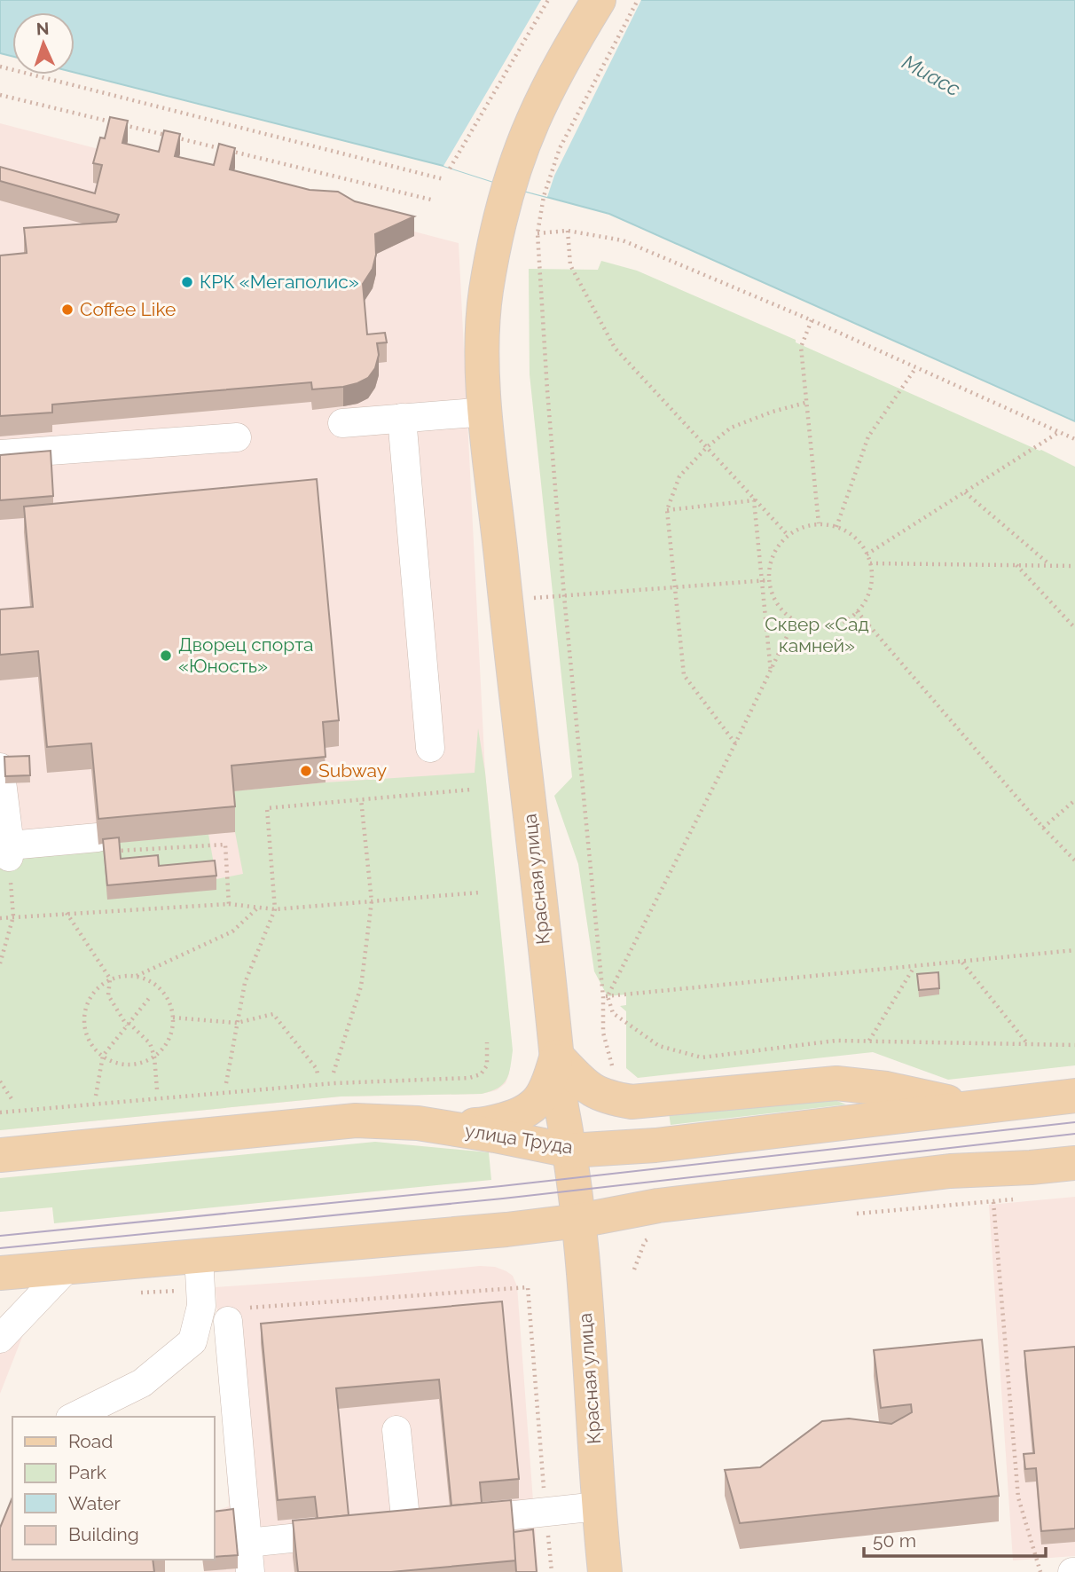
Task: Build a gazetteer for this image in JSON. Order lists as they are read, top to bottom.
{
  "streets": {
    "main road": ["Красная улица", "улица Труда"]
  },
  "crossings": [
    ["Красная улица", "улица Труда"]
  ],
  "water": ["Миасс"],
  "parks": ["Сквер «Сад камней»"],
  "places": [
    "КРК «Мегаполис»",
    "Coffee Like",
    "Дворец спорта «Юность»",
    "Subway"
  ],
  "legend": [
    "Road",
    "Park",
    "Water",
    "Building"
  ],
  "scale_bar": "50 m",
  "north": "top"
}
